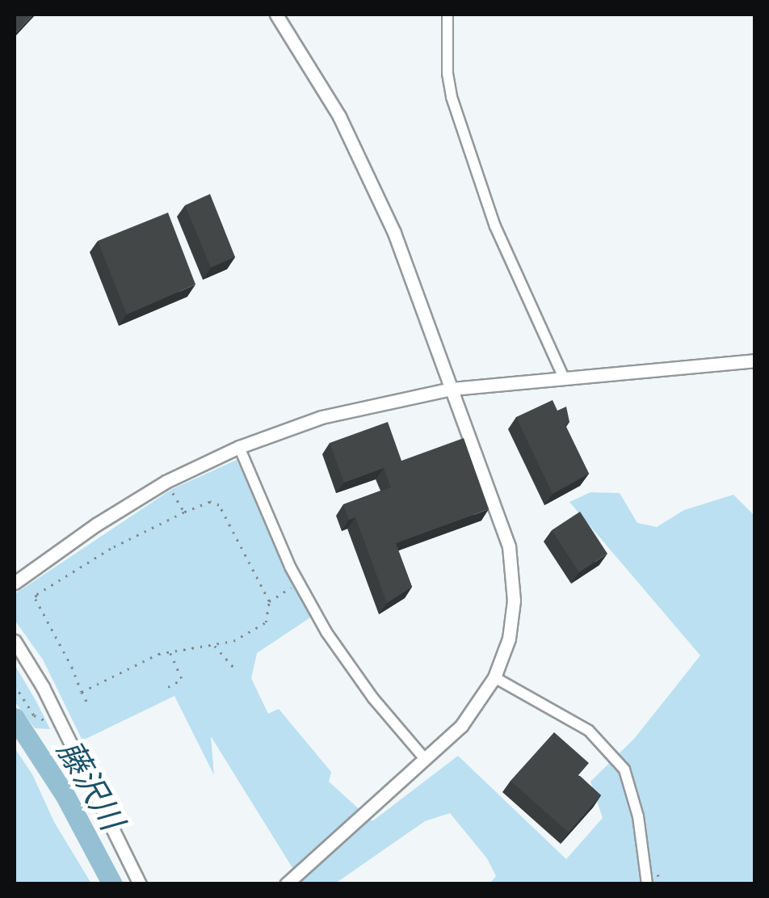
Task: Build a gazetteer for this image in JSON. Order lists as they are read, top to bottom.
{
  "water": ["藤沢川"]
}
